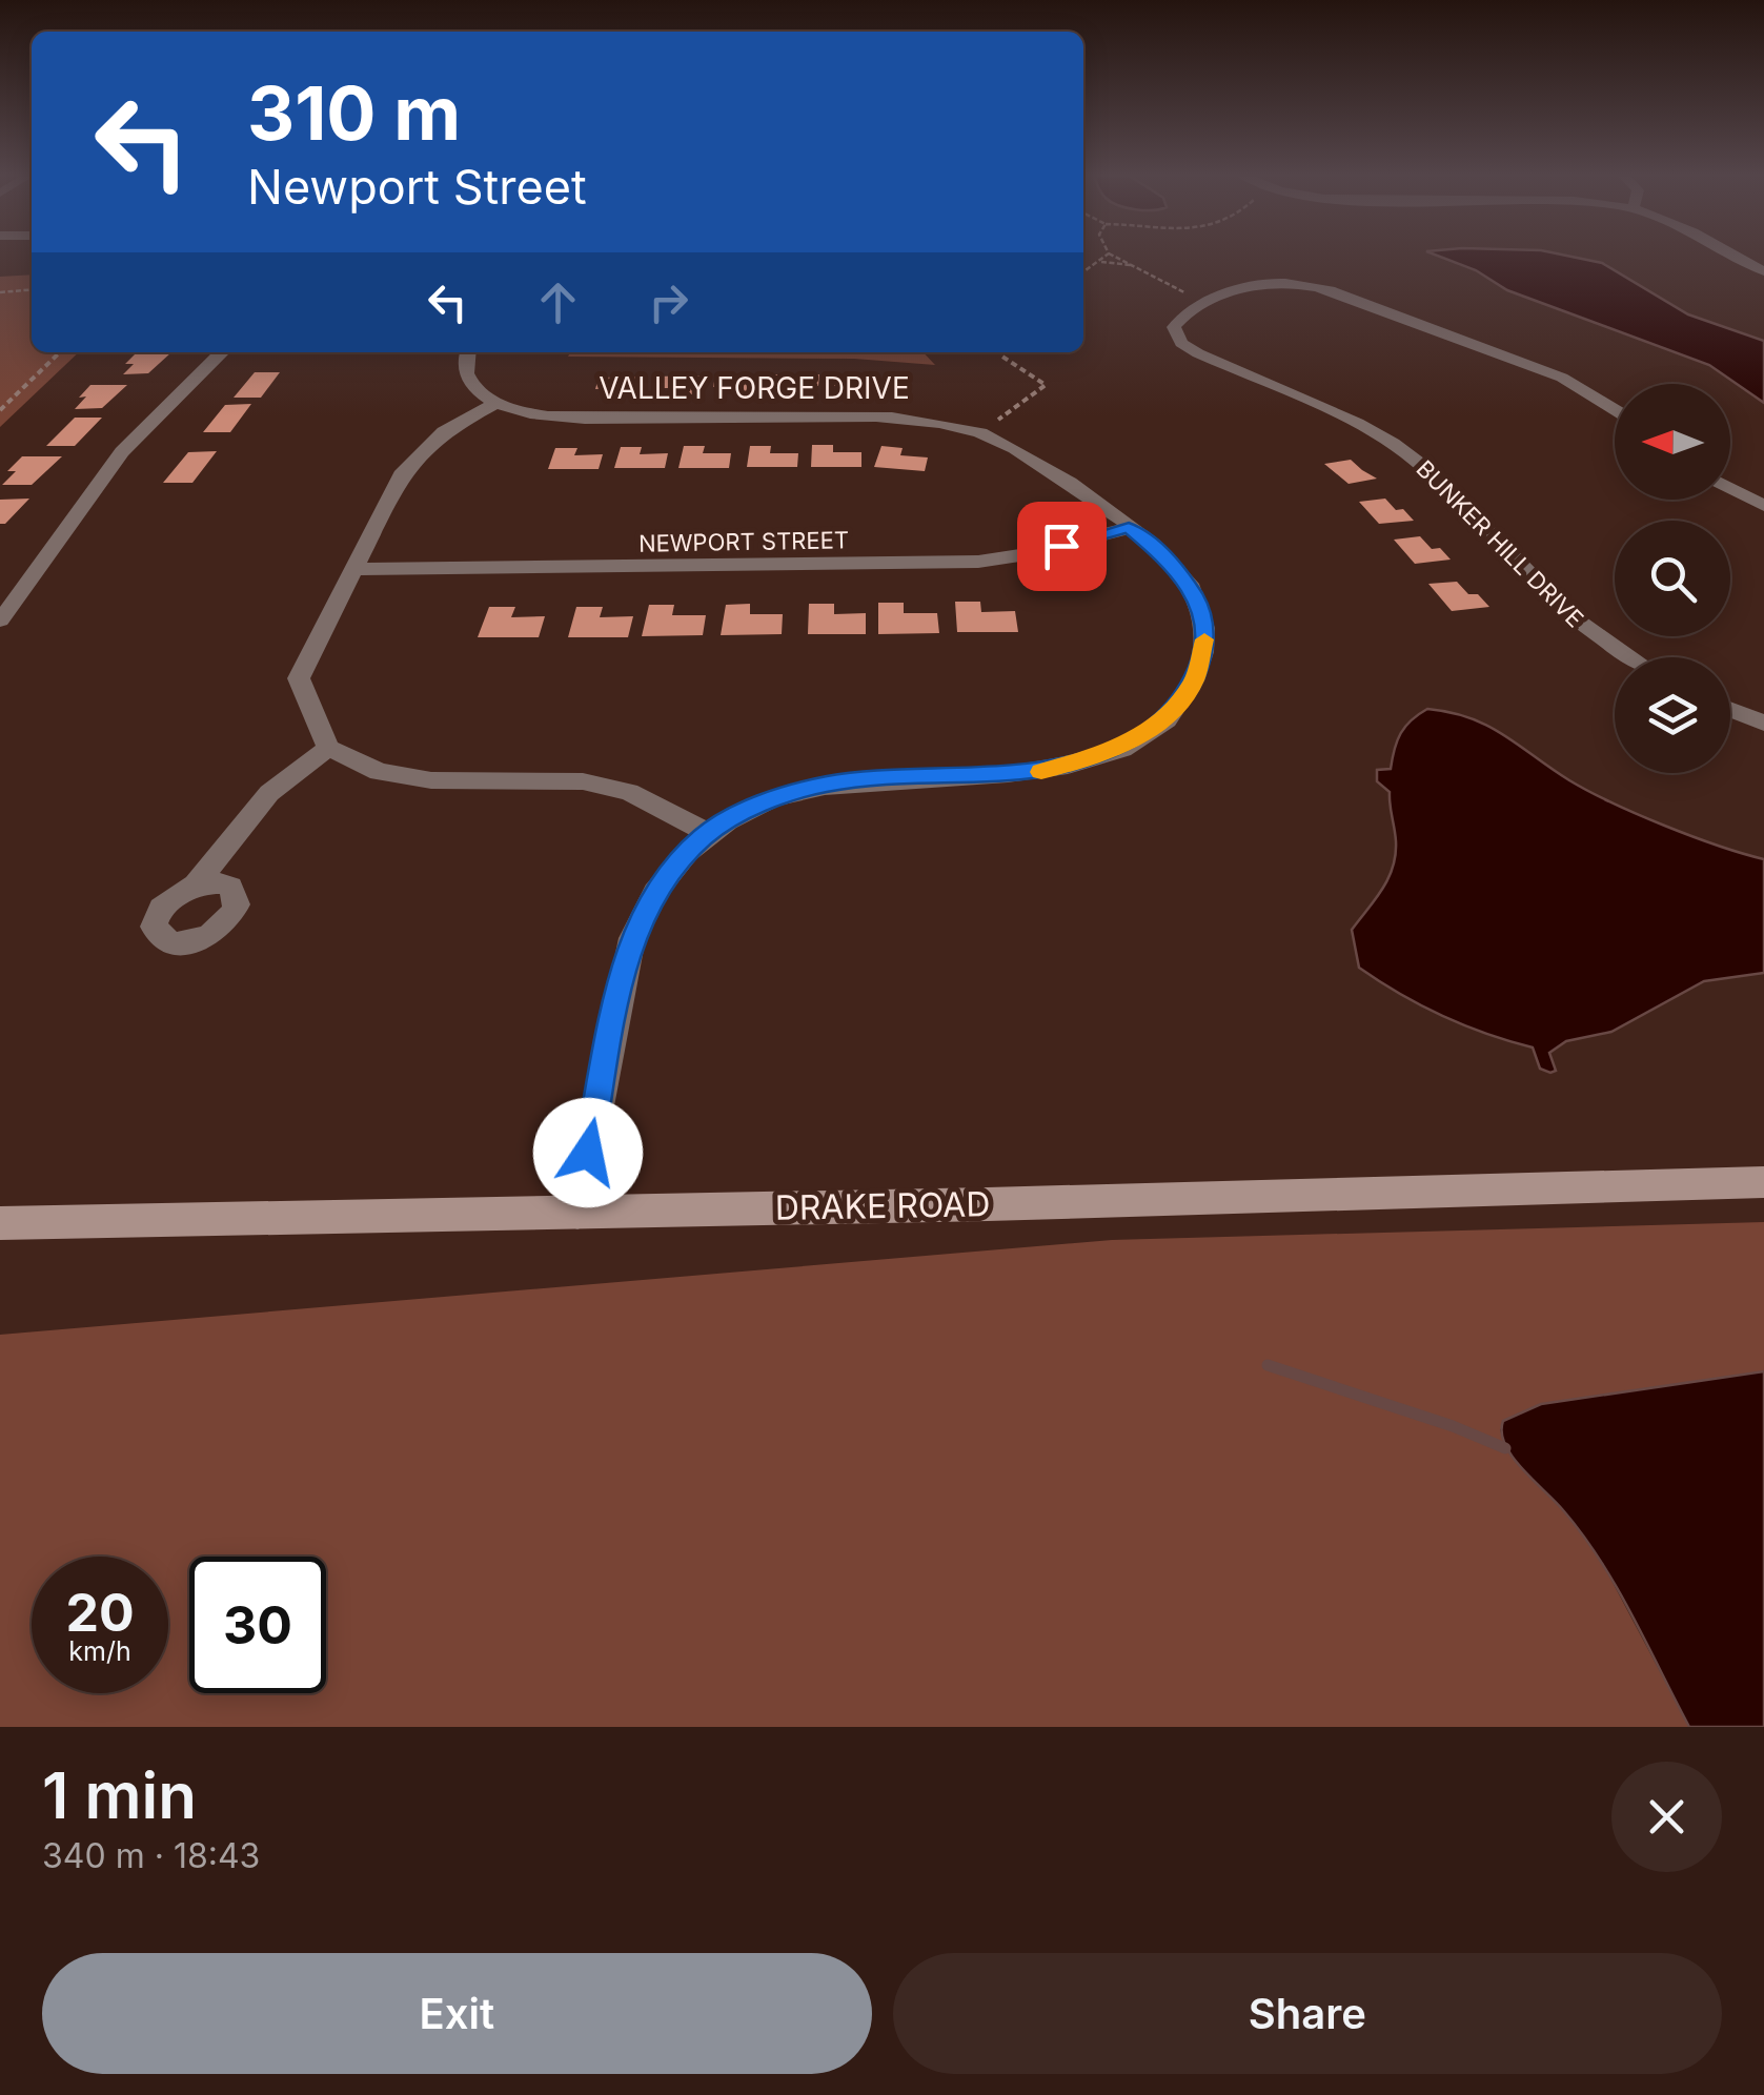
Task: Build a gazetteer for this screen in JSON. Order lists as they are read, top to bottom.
{
  "streets": {
    "street": [
      "VALLEY FORGE DRIVE",
      "NEWPORT STREET",
      "BUNKER HILL DRIVE",
      "DRAKE ROAD"
    ]
  },
  "crossings": [
    ["VALLEY FORGE DRIVE", "NEWPORT STREET"],
    ["VALLEY FORGE DRIVE", "DRAKE ROAD"]
  ],
  "north": "left",
  "page": {
    "turn": ["310 m", "Newport Street"],
    "speed": "20 km/h",
    "limit": "30",
    "heading": ["1 min", "340 m · 18:43"],
    "buttons": ["Exit", "Share"]
  }
}
